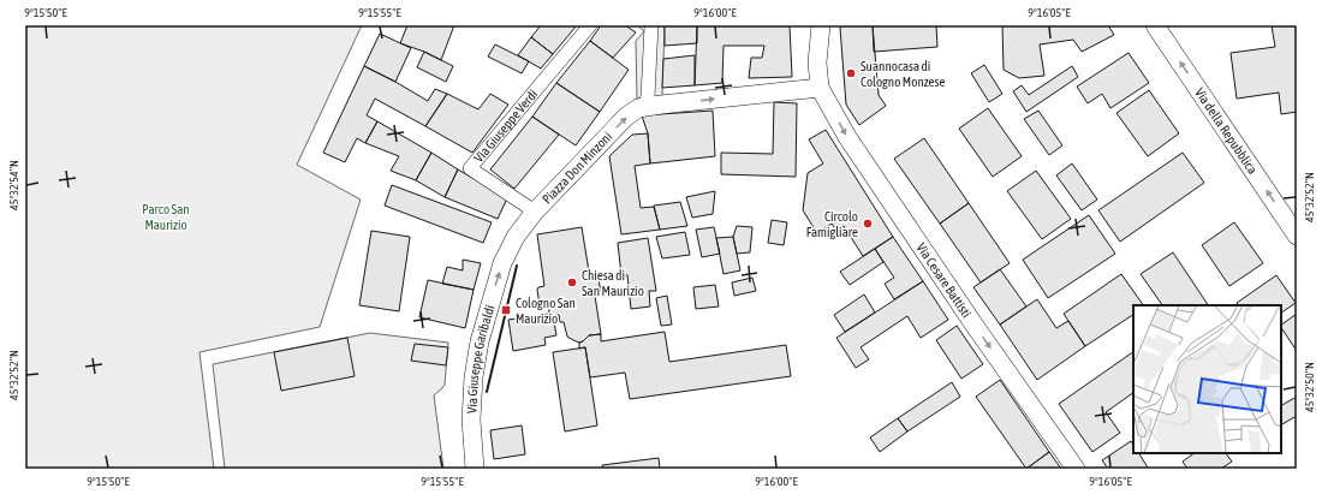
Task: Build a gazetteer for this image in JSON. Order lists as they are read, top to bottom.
{
  "streets": {
    "street": [
      "Via Giuseppe Verdi",
      "Via della Repubblica",
      "Piazza Don Minzoni",
      "Via Cesare Battisti",
      "Via Giuseppe Garibaldi"
    ]
  },
  "crossings": [
    ["Via Giuseppe Verdi", "Piazza Don Minzoni"],
    ["Piazza Don Minzoni", "Via Giuseppe Garibaldi"]
  ],
  "one_way": [
    "Via della Repubblica",
    "Piazza Don Minzoni",
    "Via Cesare Battisti",
    "Via Giuseppe Garibaldi"
  ],
  "parks": ["Parco San Maurizio"],
  "places": {
    "other": ["Suannocasa di Cologno Monzese", "Circolo Famigliare", "Chiesa di San Maurizio"],
    "transit": ["Cologno San Maurizio"]
  },
  "coordinates": [
    "9°15'50\"E",
    "9°15'55\"E",
    "9°16'00\"E",
    "9°16'05\"E",
    "45°32'54\"N",
    "45°32'52\"N",
    "45°32'50\"N"
  ]
}
